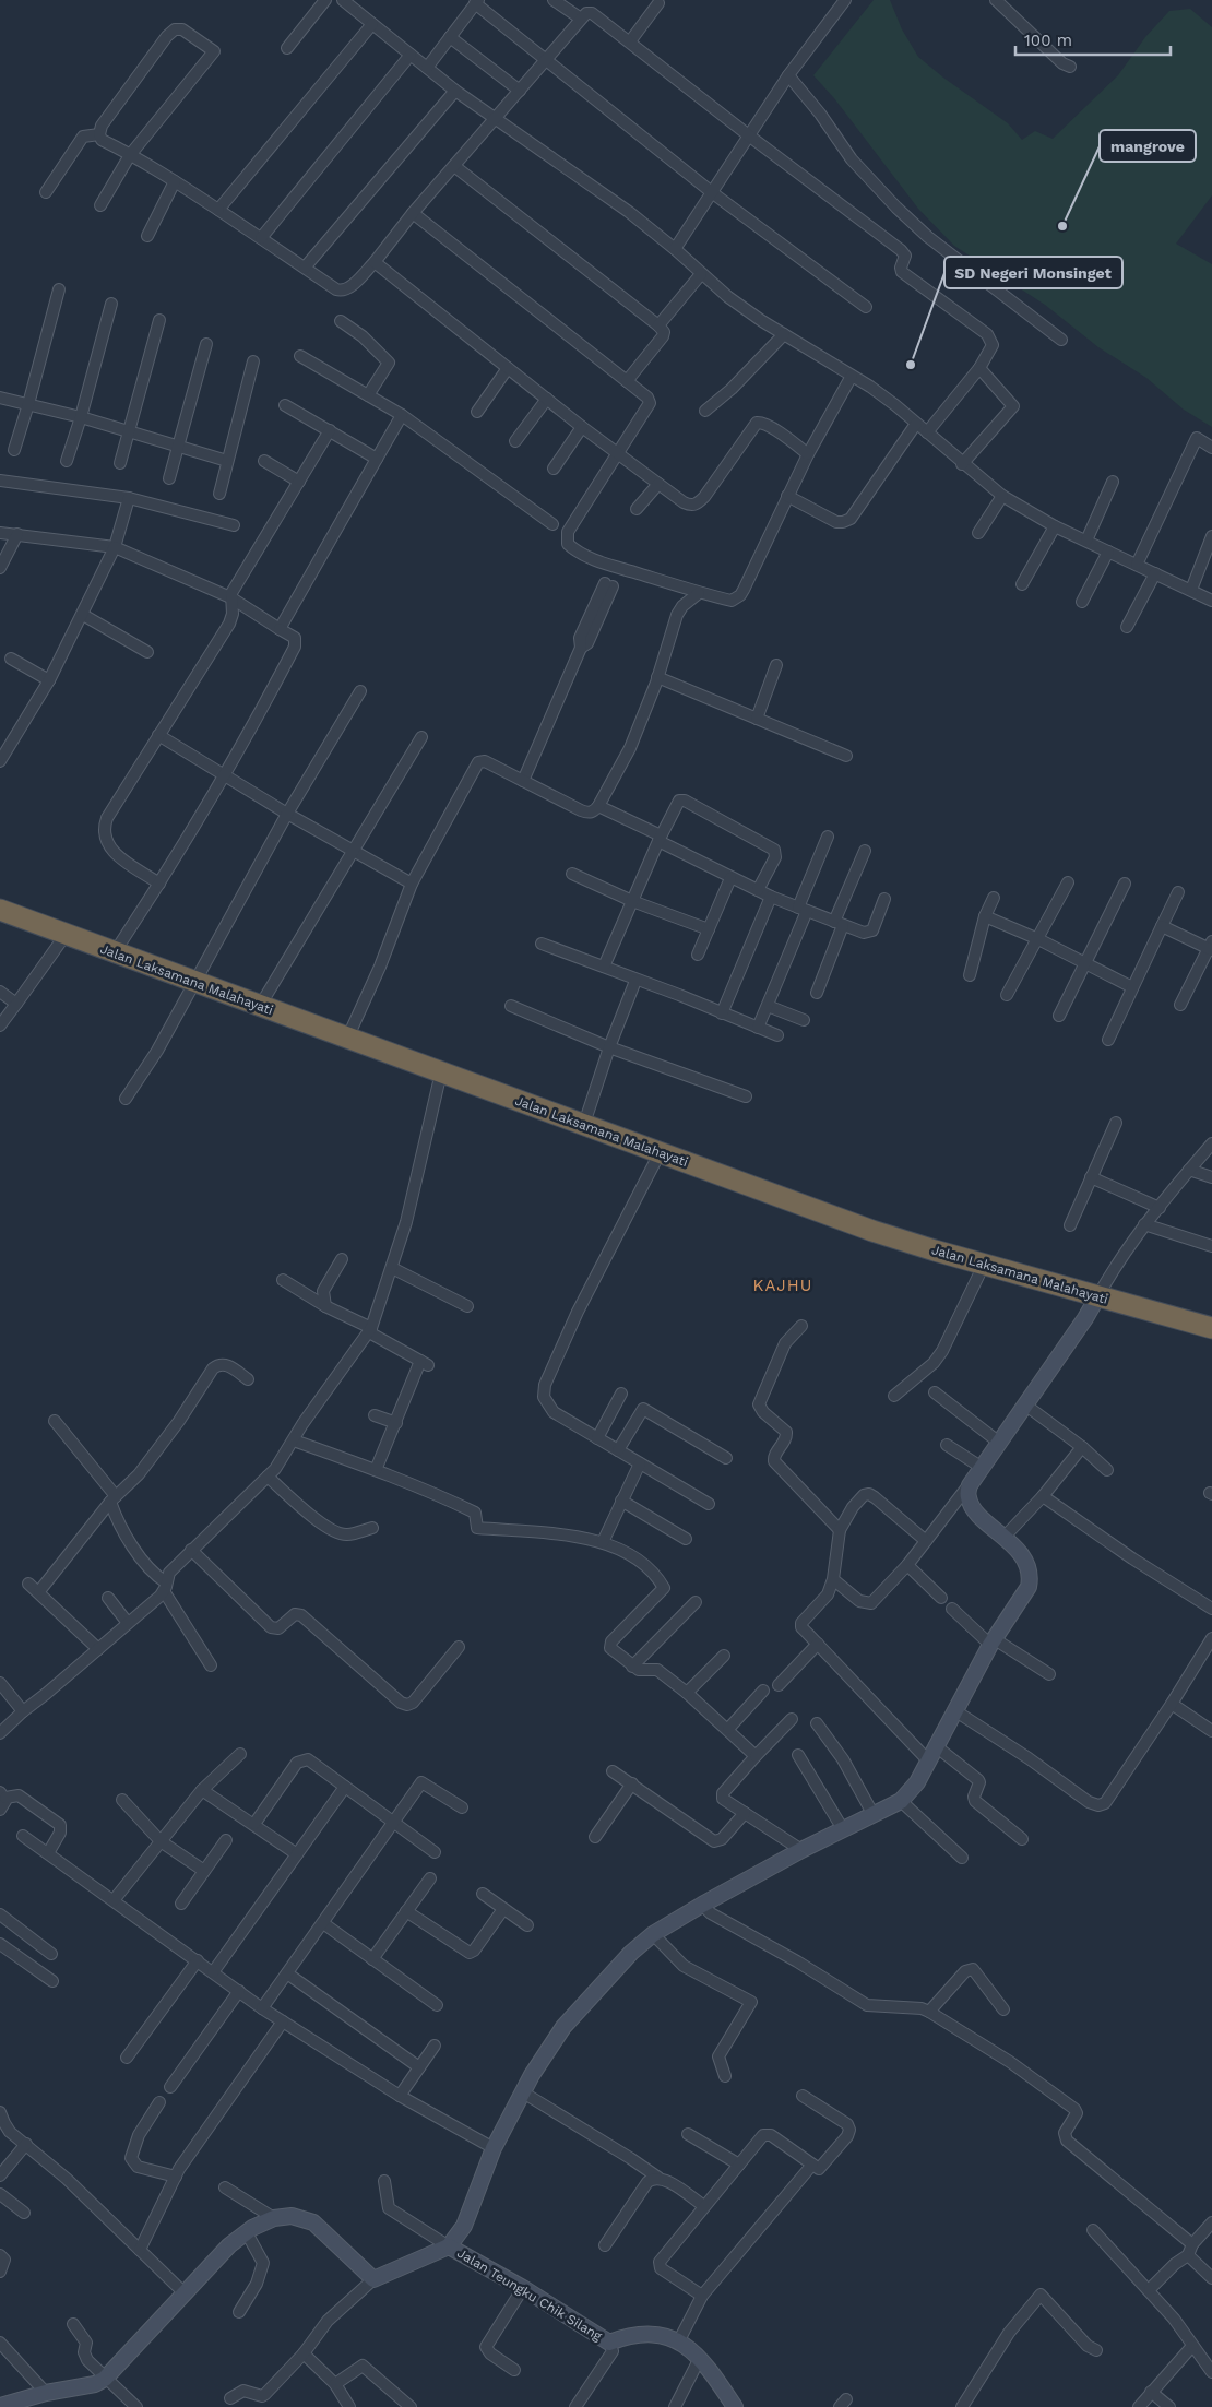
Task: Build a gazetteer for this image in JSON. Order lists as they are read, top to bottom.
{
  "streets": {
    "highway": ["Jalan Laksamana Malahayati"],
    "street": ["Jalan Teungku Chik Silang"]
  },
  "districts": ["KAJHU"],
  "places": ["mangrove", "SD Negeri Monsinget"],
  "scale_bar": "100 m"
}
